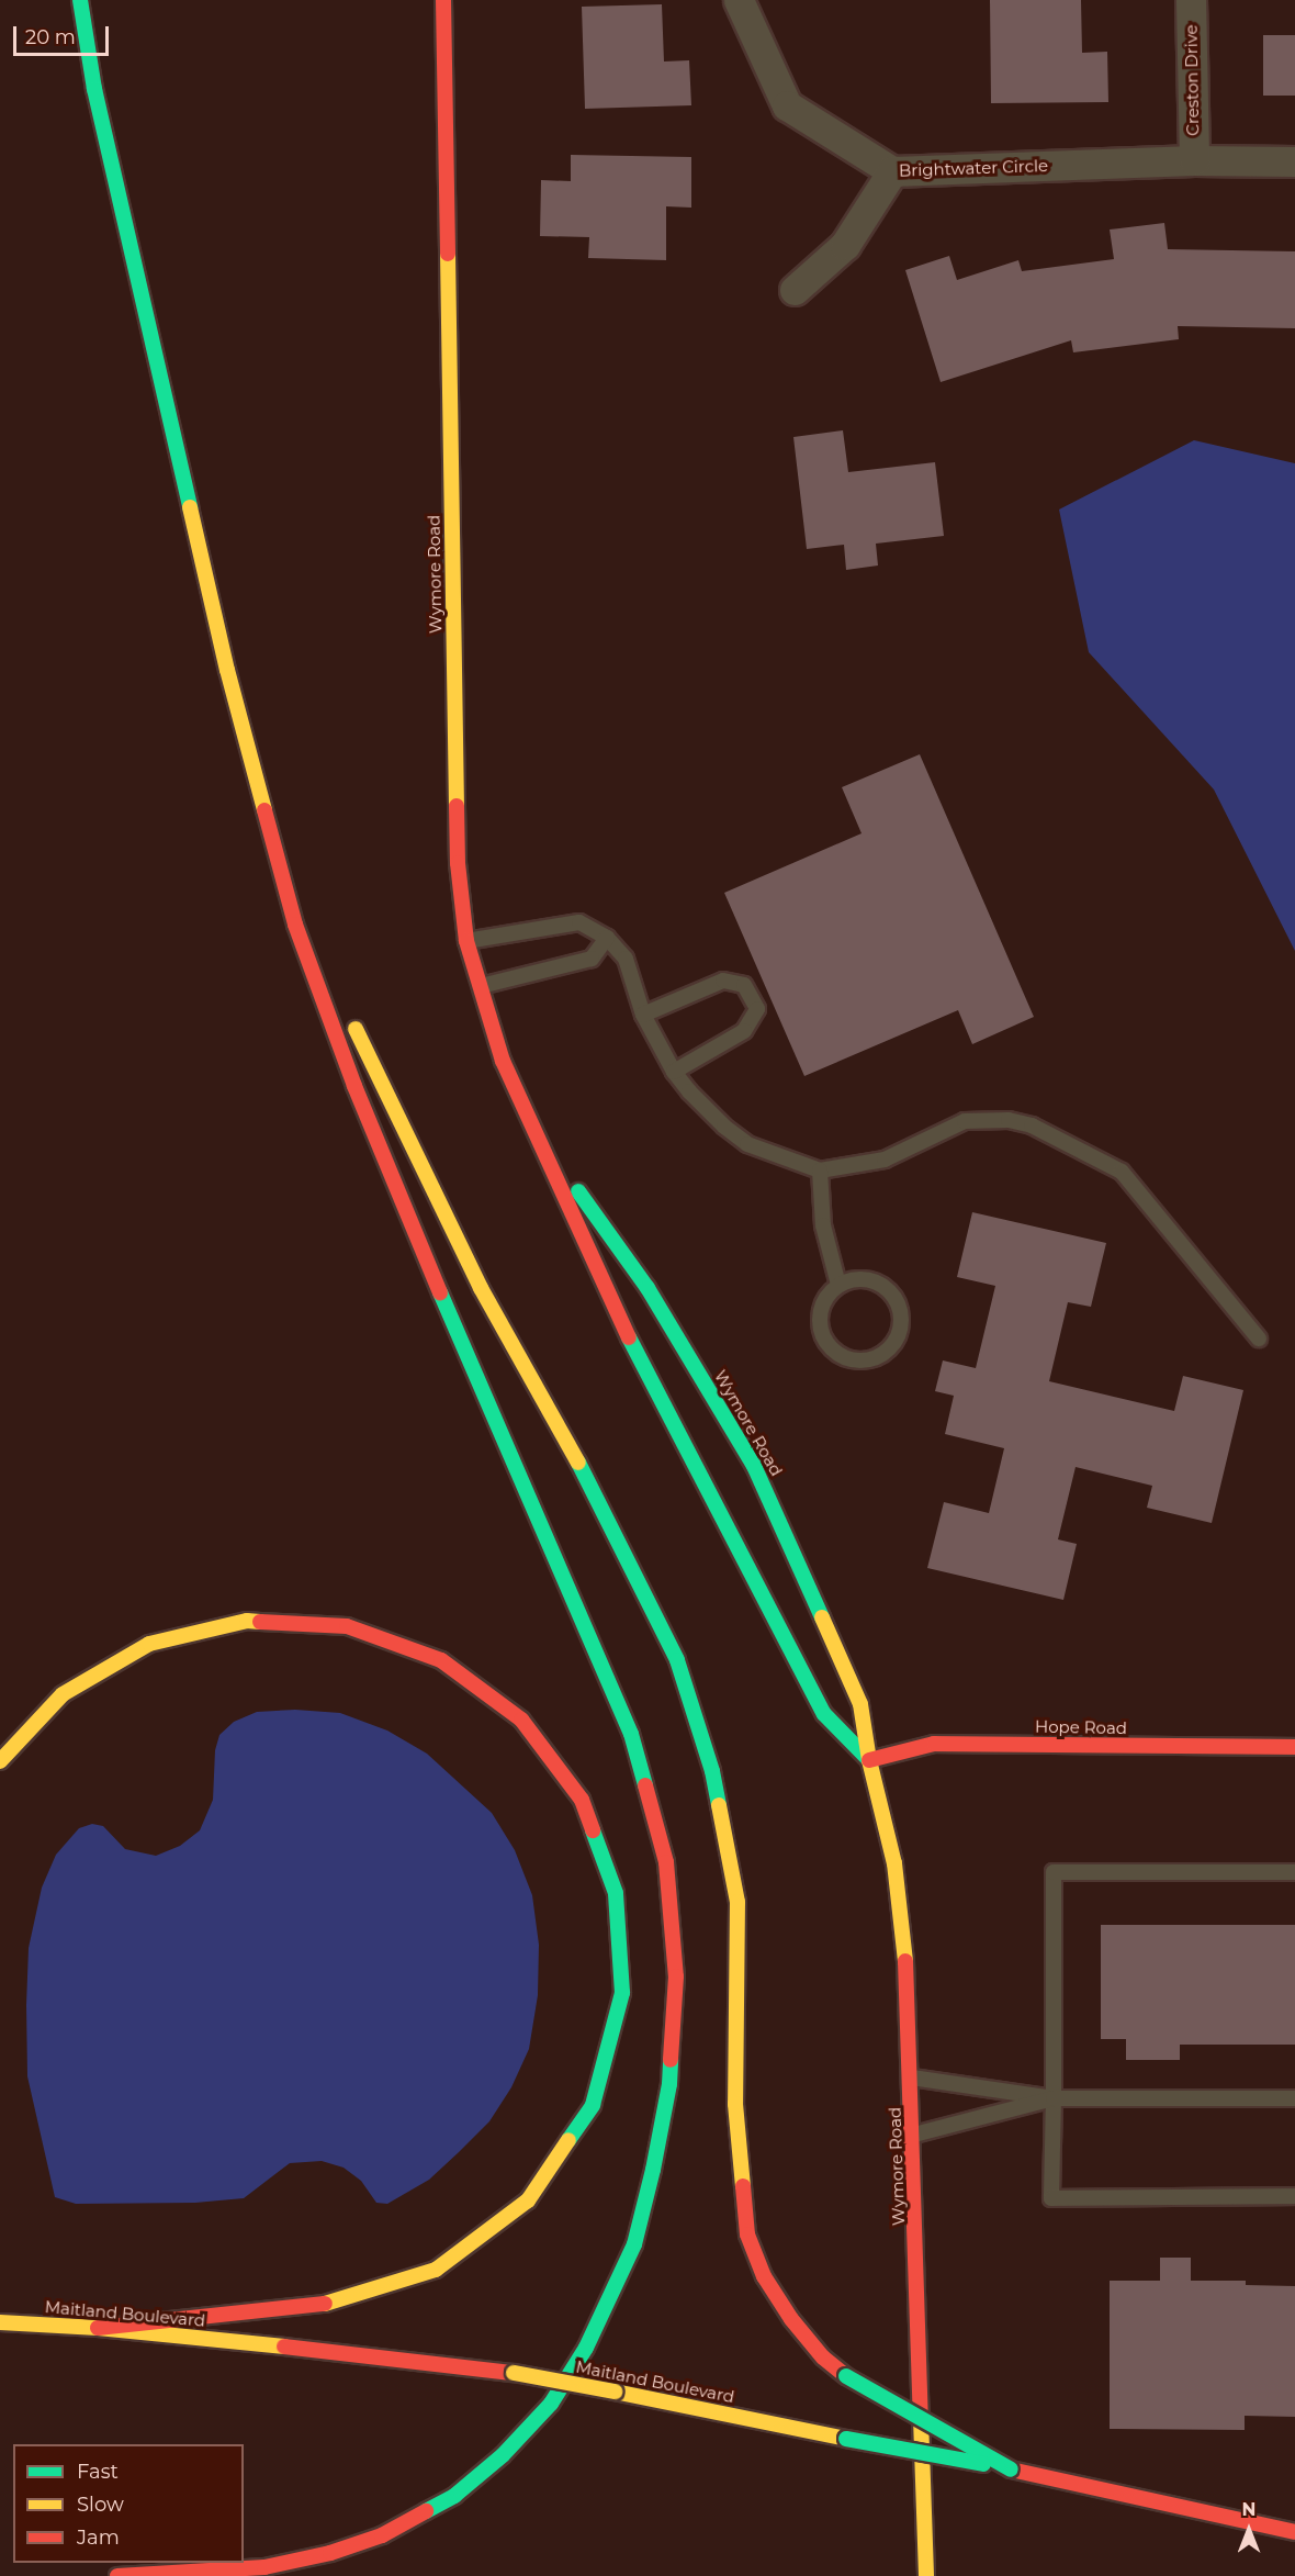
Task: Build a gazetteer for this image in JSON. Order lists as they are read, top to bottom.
{
  "streets": {
    "main road": ["Wymore Road", "Hope Road", "Maitland Boulevard"],
    "street": ["Creston Drive", "Brightwater Circle"]
  },
  "crossings": [
    ["Creston Drive", "Brightwater Circle"],
    ["Wymore Road", "Hope Road"]
  ],
  "legend": ["Fast", "Slow", "Jam"],
  "scale_bar": "20 m",
  "north": "top"
}
